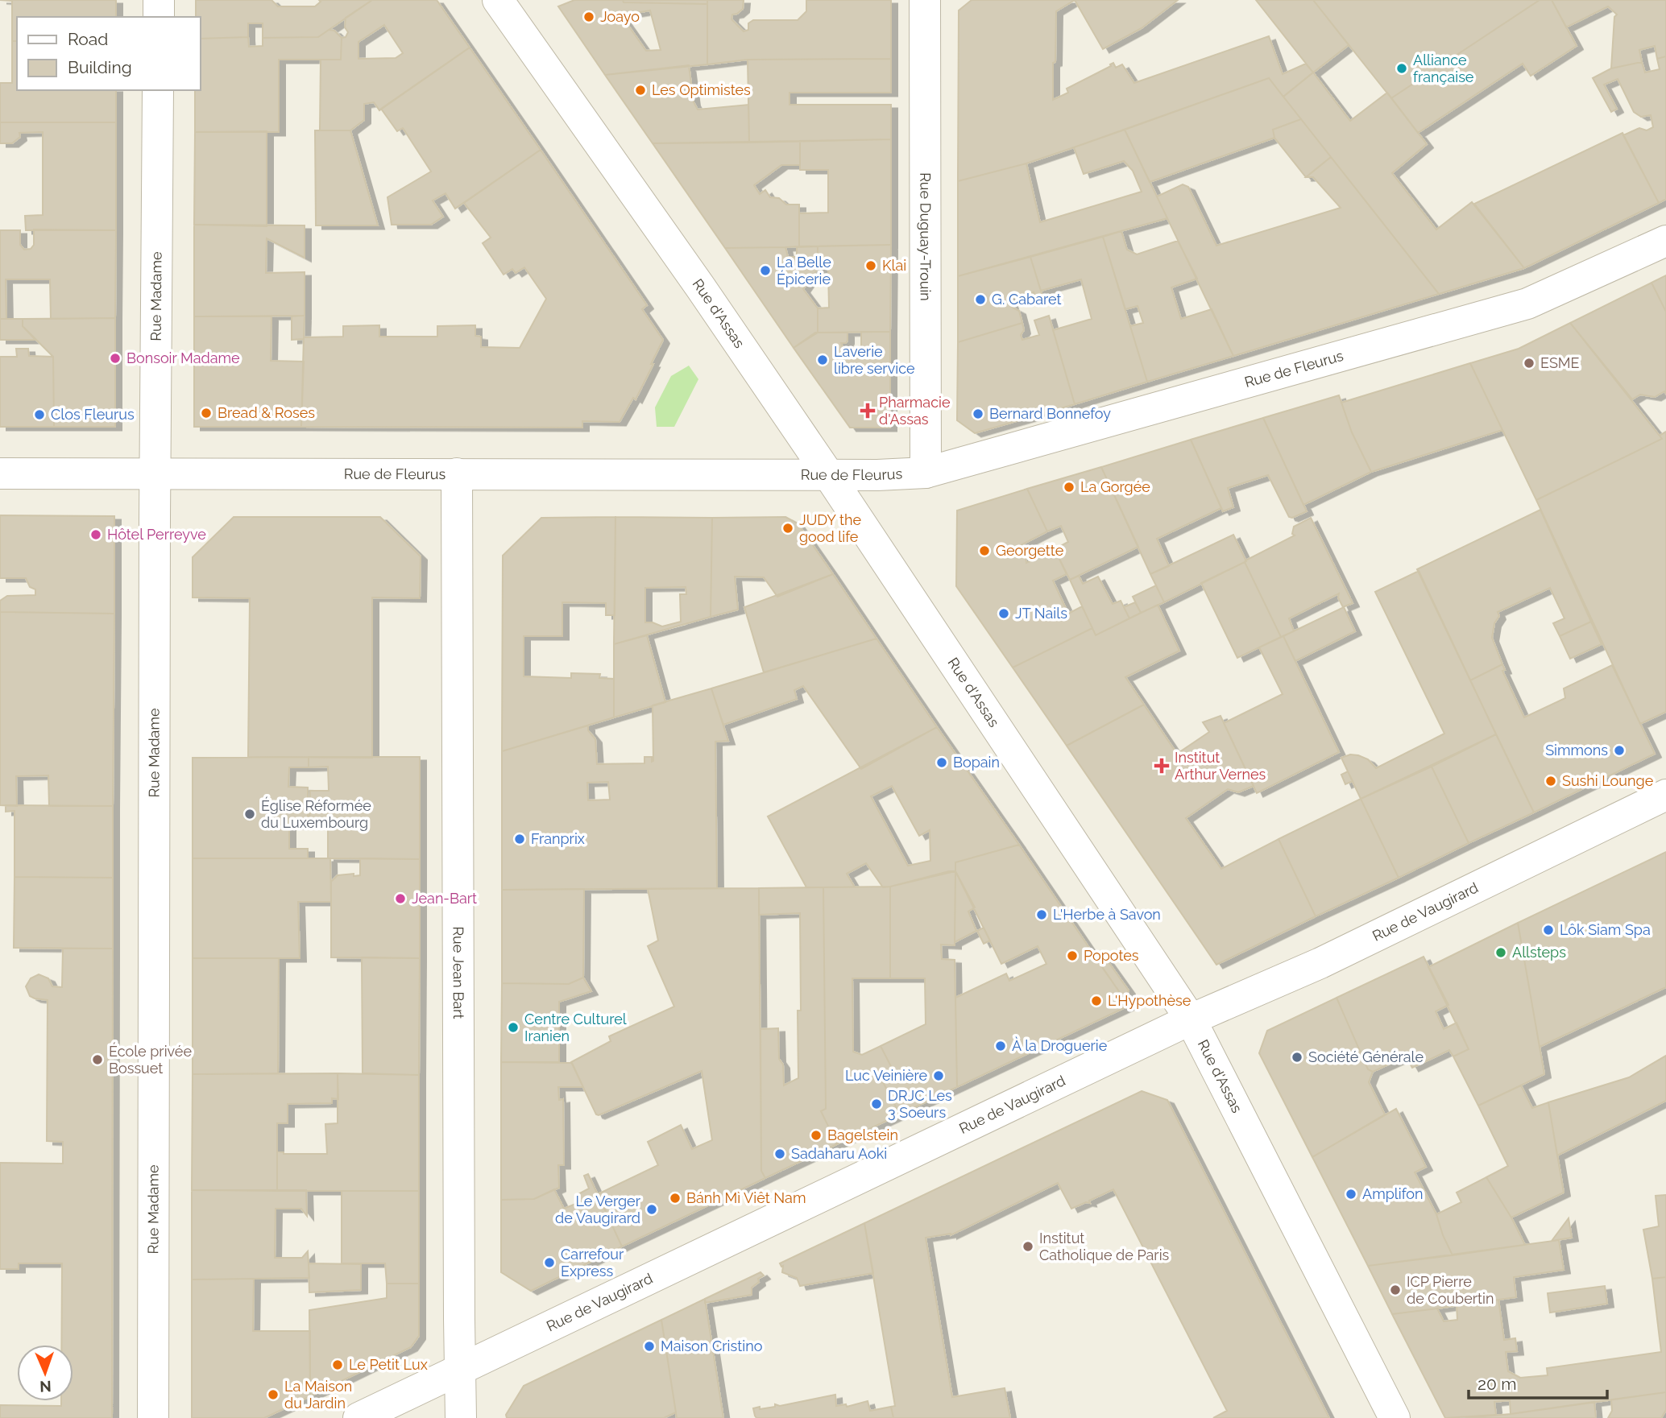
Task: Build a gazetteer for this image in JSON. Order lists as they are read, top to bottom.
{
  "streets": {
    "street": [
      "Rue Duguay-Trouin",
      "Rue Madame",
      "Rue d'Assas",
      "Rue de Fleurus",
      "Rue de Vaugirard",
      "Rue Jean Bart"
    ]
  },
  "crossings": [
    ["Rue Duguay-Trouin", "Rue de Fleurus"],
    ["Rue Madame", "Rue de Fleurus"],
    ["Rue d'Assas", "Rue de Fleurus"],
    ["Rue d'Assas", "Rue de Vaugirard"],
    ["Rue de Fleurus", "Rue Jean Bart"],
    ["Rue de Vaugirard", "Rue Jean Bart"]
  ],
  "places": {
    "other": [
      "Joayo",
      "Alliance française",
      "Les Optimistes",
      "Klai",
      "La Belle Épicerie",
      "G. Cabaret",
      "Bonsoir Madame",
      "Laverie libre service",
      "ESME",
      "Bread & Roses",
      "Bernard Bonnefoy",
      "Clos Fleurus",
      "La Gorgée",
      "JUDY the good life",
      "Hôtel Perreyve",
      "Georgette",
      "JT Nails",
      "Simmons",
      "Bopain",
      "Sushi Lounge",
      "Église Réformée du Luxembourg",
      "Franprix",
      "Jean-Bart",
      "L'Herbe à Savon",
      "Lôk Siam Spa",
      "Allsteps",
      "Popotes",
      "L'Hypothèse",
      "Centre Culturel Iranien",
      "À la Droguerie",
      "Société Générale",
      "École privée Bossuet",
      "Luc Veinière",
      "DRJC Les 3 Soeurs",
      "Bagelstein",
      "Sadaharu Aoki",
      "Amplifon",
      "Bánh Mì Viêt Nam",
      "Le Verger de Vaugirard",
      "Institut Catholique de Paris",
      "Carrefour Express",
      "ICP Pierre de Coubertin",
      "Maison Cristino",
      "Le Petit Lux",
      "La Maison du Jardin"
    ],
    "health": ["Pharmacie d'Assas", "Institut Arthur Vernes"]
  },
  "legend": ["Road", "Building"],
  "scale_bar": "20 m",
  "north": "bottom"
}
